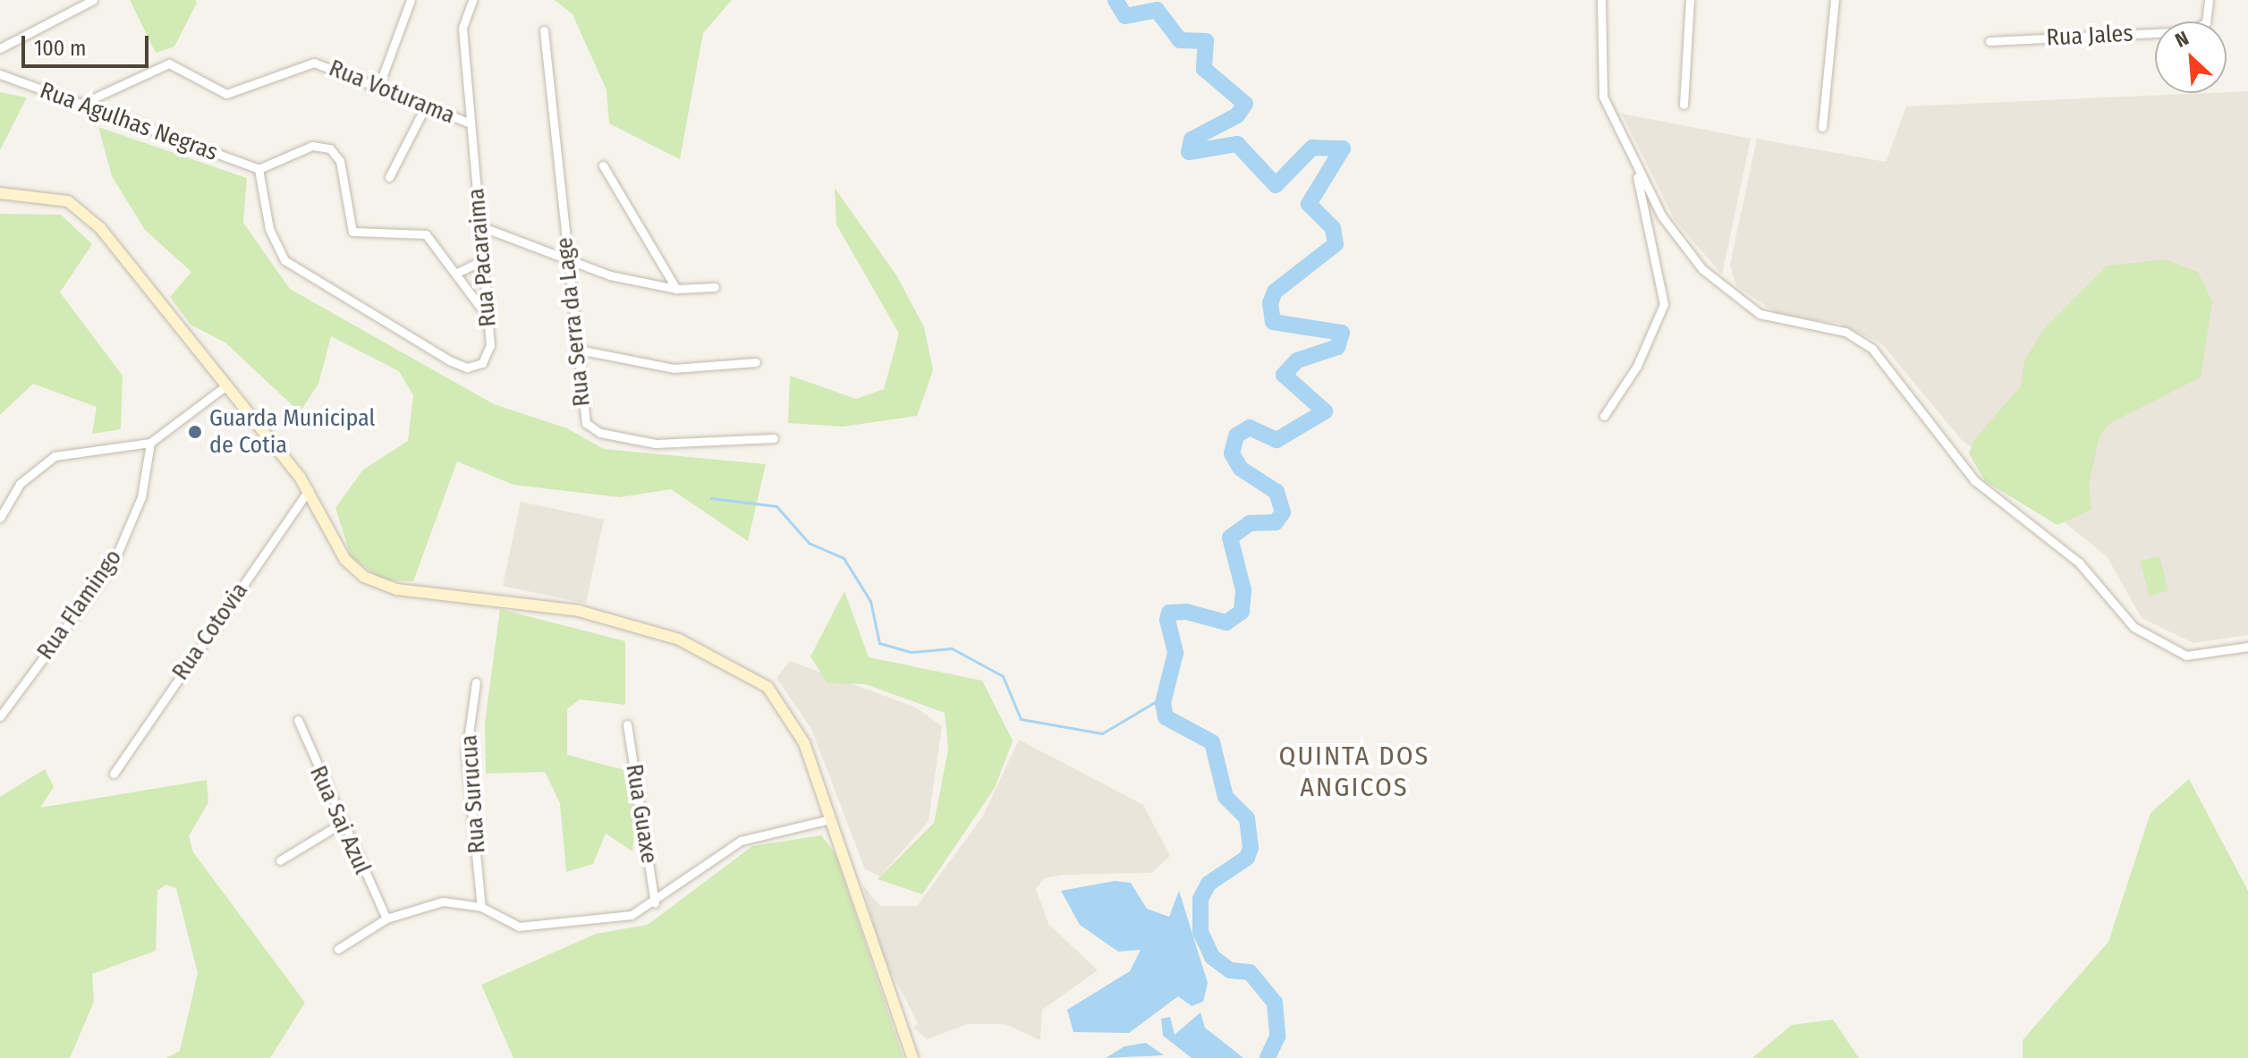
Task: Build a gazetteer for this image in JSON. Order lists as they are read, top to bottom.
{
  "streets": {
    "street": [
      "Rua Jales",
      "Rua Voturama",
      "Rua Agulhas Negras",
      "Rua Pacaraima",
      "Rua Serra da Lage",
      "Rua Flamingo",
      "Rua Cotovia",
      "Rua Surucua",
      "Rua Guaxe",
      "Rua Sai Azul"
    ]
  },
  "crossings": [
    ["Rua Voturama", "Rua Agulhas Negras"],
    ["Rua Voturama", "Rua Pacaraima"],
    ["Rua Agulhas Negras", "Rua Pacaraima"]
  ],
  "districts": ["QUINTA DOS ANGICOS"],
  "places": ["Guarda Municipal de Cotia"],
  "scale_bar": "100 m",
  "north": "top left"
}
